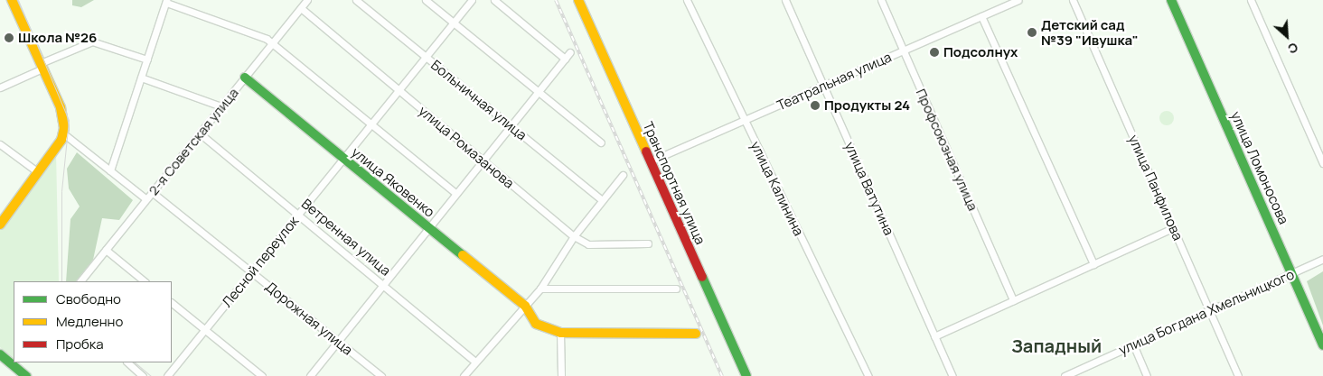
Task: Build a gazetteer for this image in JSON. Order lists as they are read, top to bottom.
{
  "streets": {
    "street": [
      "Театральная улица",
      "Больничная улица",
      "2-я Советская улица",
      "улица Ромазанова",
      "Профсоюзная улица",
      "улица Ломоносова",
      "улица Яковенко",
      "Транспортная улица",
      "улица Панфилова",
      "улица Калинина",
      "улица Ватутина",
      "Ветренная улица",
      "Лесной переулок",
      "улица Богдана Хмельницкого",
      "Дорожная улица"
    ]
  },
  "crossings": [
    ["Театральная улица", "Профсоюзная улица"],
    ["Театральная улица", "Транспортная улица"],
    ["Театральная улица", "улица Калинина"],
    ["Театральная улица", "улица Ватутина"],
    ["Больничная улица", "Лесной переулок"],
    ["2-я Советская улица", "улица Ромазанова"],
    ["2-я Советская улица", "улица Яковенко"],
    ["2-я Советская улица", "Ветренная улица"],
    ["2-я Советская улица", "Дорожная улица"],
    ["улица Ромазанова", "Лесной переулок"],
    ["улица Ломоносова", "улица Богдана Хмельницкого"],
    ["улица Яковенко", "Лесной переулок"],
    ["улица Панфилова", "улица Богдана Хмельницкого"],
    ["Ветренная улица", "Лесной переулок"],
    ["Лесной переулок", "Дорожная улица"]
  ],
  "districts": ["Западный"],
  "places": [
    "Детский сад №39 \"Ивушка\"",
    "Школа №26",
    "Подсолнух",
    "Продукты 24"
  ],
  "legend": ["Свободно", "Медленно", "Пробка"],
  "north": "bottom right"
}
